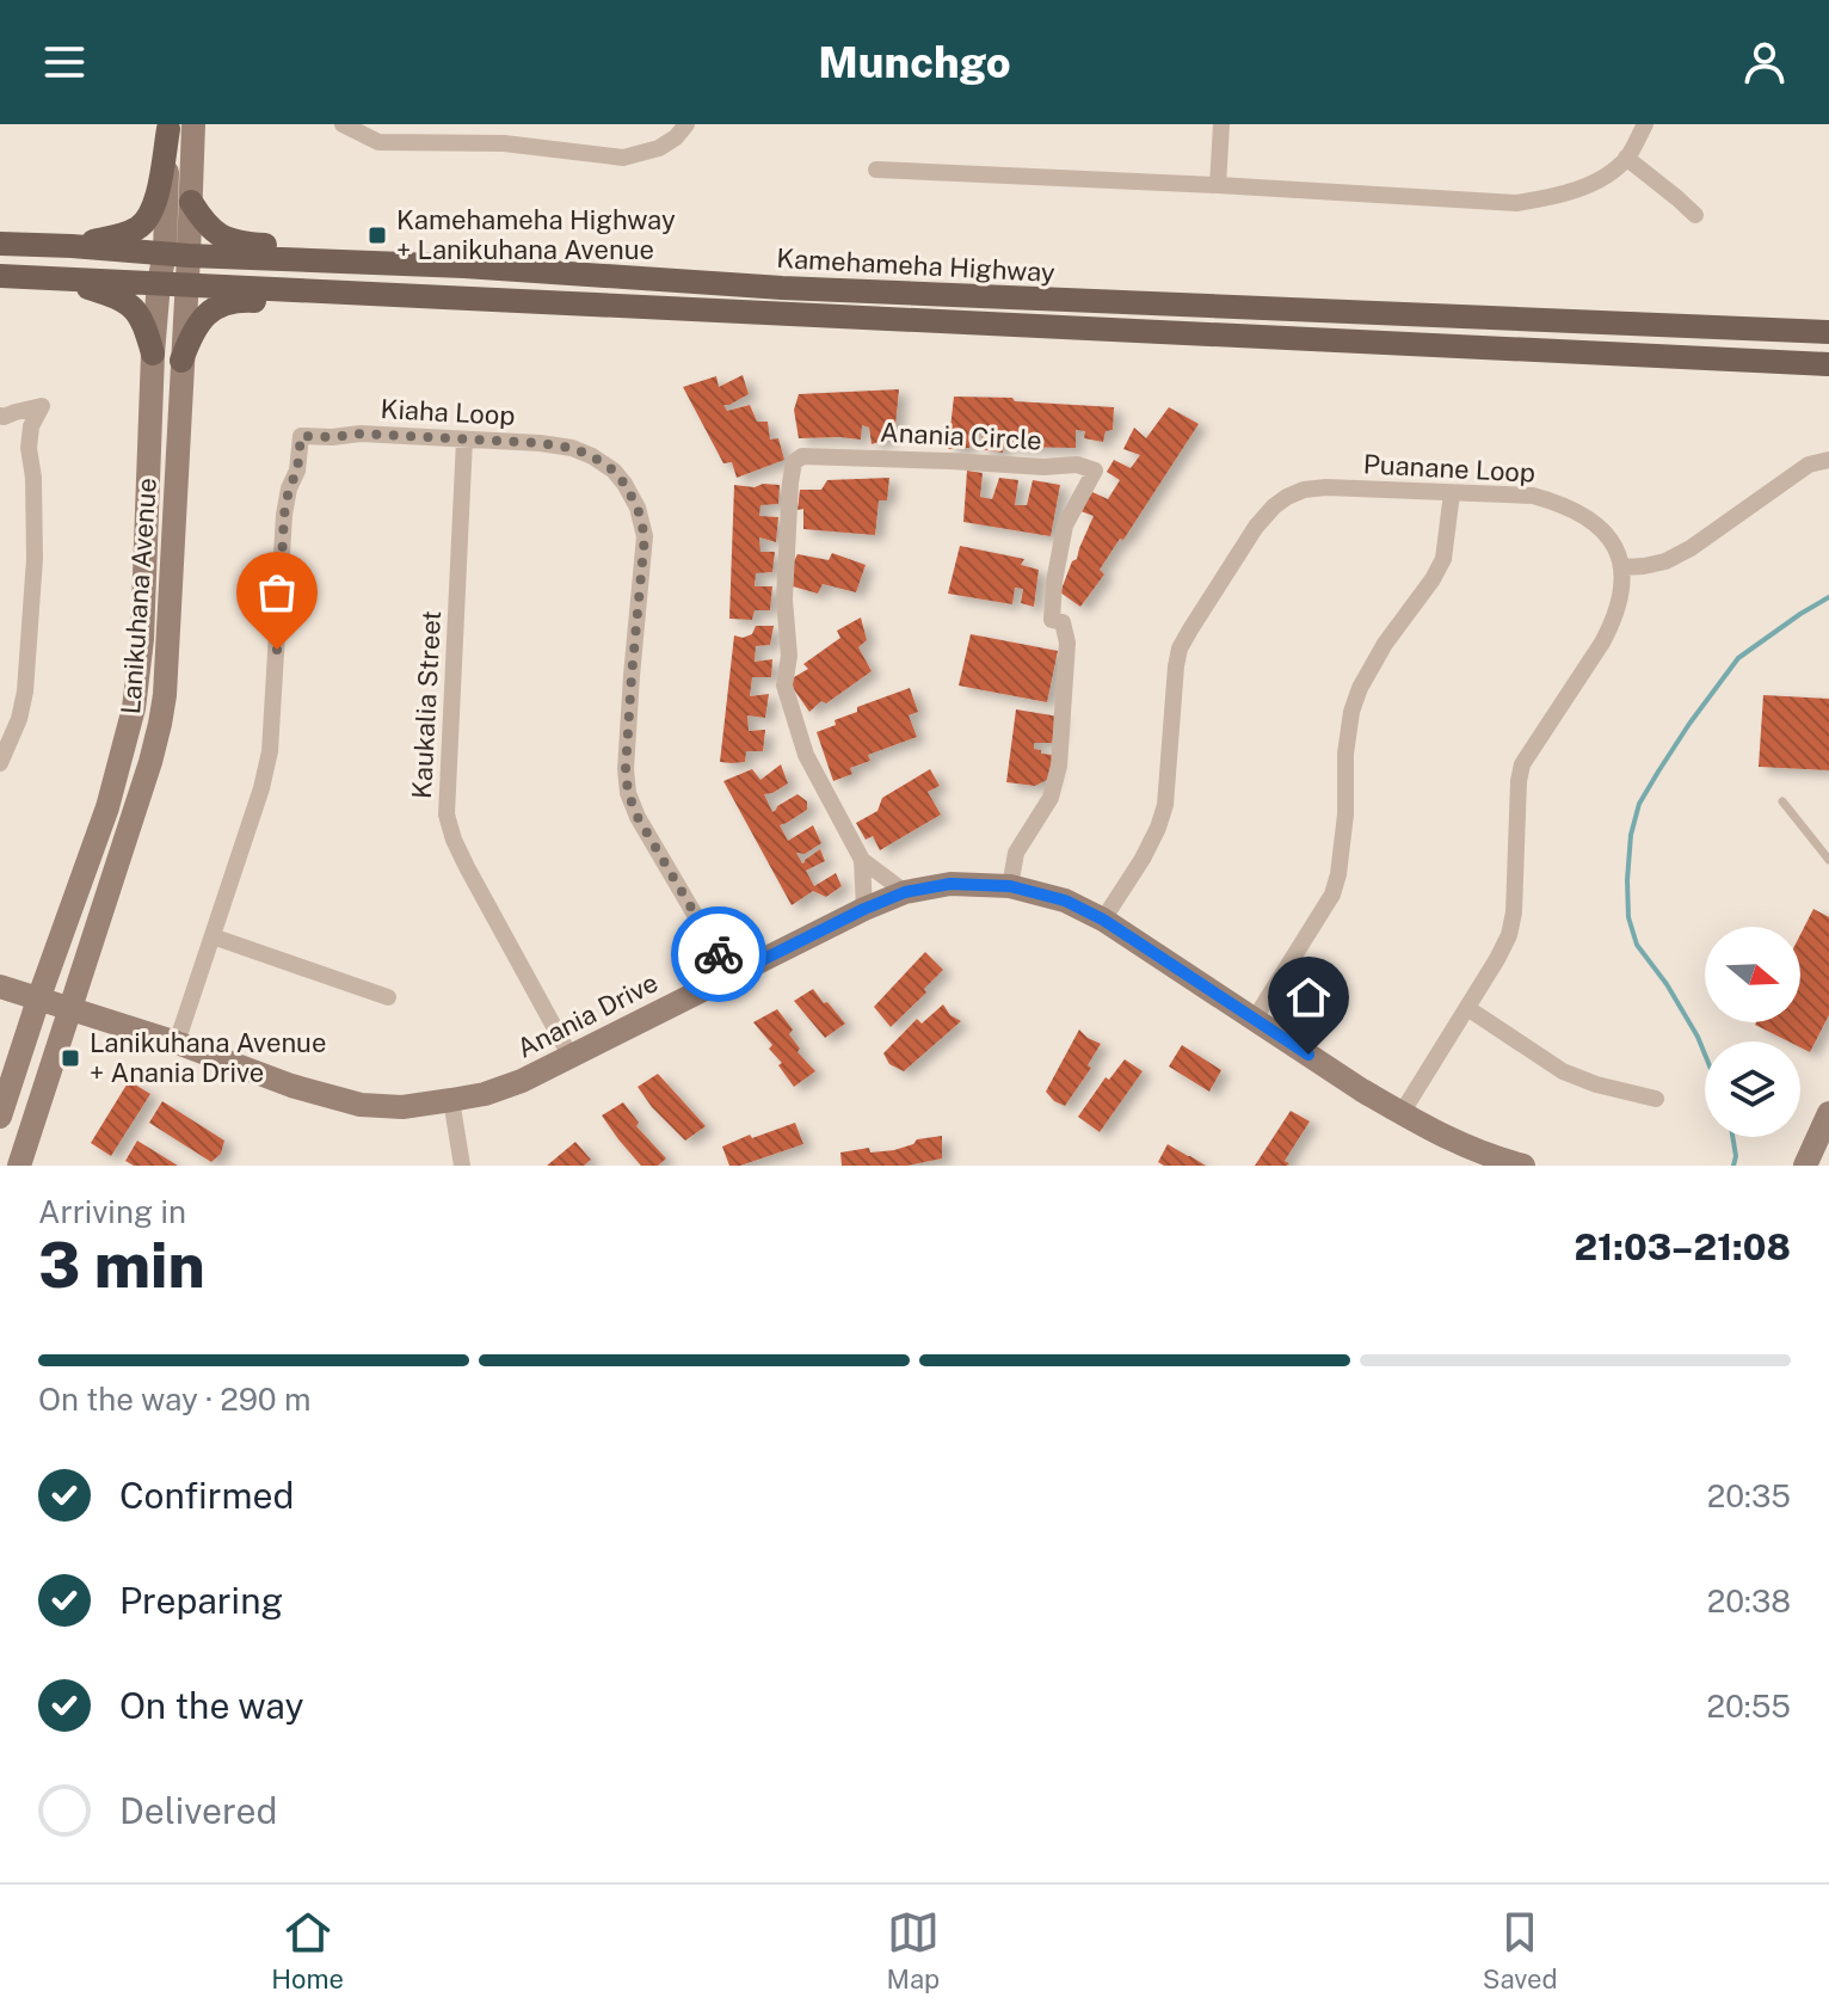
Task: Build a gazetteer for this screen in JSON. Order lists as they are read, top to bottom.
{
  "streets": {
    "main road": ["Kamehameha Highway"],
    "street": [
      "Kiaha Loop",
      "Anania Circle",
      "Puanane Loop",
      "Lanikuhana Avenue",
      "Kaukalia Street",
      "Anania Drive"
    ]
  },
  "crossings": [
    ["Kamehameha Highway", "Lanikuhana Avenue"],
    ["Kiaha Loop", "Kaukalia Street"],
    ["Kiaha Loop", "Anania Drive"],
    ["Anania Circle", "Anania Drive"],
    ["Puanane Loop", "Anania Drive"],
    ["Lanikuhana Avenue", "Anania Drive"],
    ["Kaukalia Street", "Anania Drive"]
  ],
  "places": {
    "transit": ["Kamehameha Highway + Lanikuhana Avenue", "Lanikuhana Avenue + Anania Drive"]
  },
  "north": "right",
  "page": {
    "header": "Munchgo",
    "heading": ["3 min", "Arriving in", "21:03–21:08"],
    "bar": "On the way · 290 m",
    "list": [
      ["Confirmed", "20:35"],
      ["Preparing", "20:38"],
      ["On the way", "20:55"],
      "Delivered"
    ],
    "tabs": ["Home", "Map", "Saved"]
  }
}
